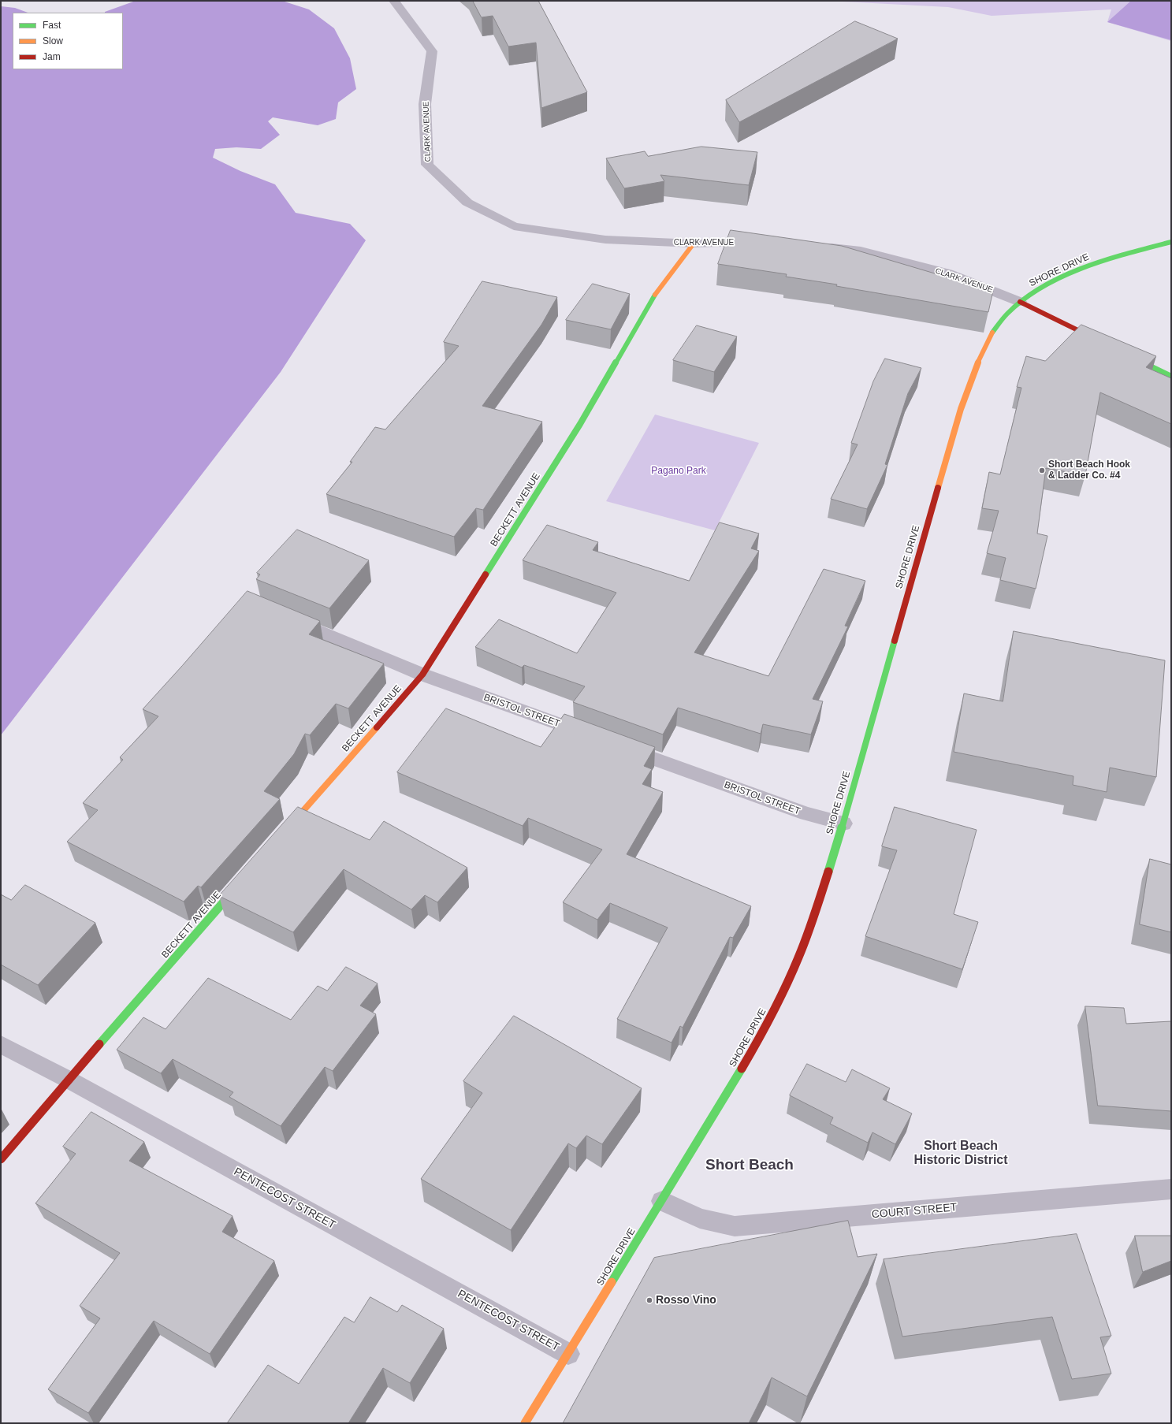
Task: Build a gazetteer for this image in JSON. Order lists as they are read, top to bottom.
{
  "streets": {
    "main road": ["CLARK AVENUE", "SHORE DRIVE", "BECKETT AVENUE"],
    "street": ["BRISTOL STREET", "PENTECOST STREET", "COURT STREET"]
  },
  "crossings": [
    ["CLARK AVENUE", "SHORE DRIVE"],
    ["CLARK AVENUE", "BECKETT AVENUE"],
    ["SHORE DRIVE", "BRISTOL STREET"],
    ["SHORE DRIVE", "PENTECOST STREET"],
    ["SHORE DRIVE", "COURT STREET"],
    ["BECKETT AVENUE", "BRISTOL STREET"],
    ["BECKETT AVENUE", "PENTECOST STREET"]
  ],
  "districts": ["Short Beach Historic District", "Short Beach"],
  "parks": ["Pagano Park"],
  "places": ["Short Beach Hook & Ladder Co. #4", "Rosso Vino"],
  "legend": ["Fast", "Slow", "Jam"]
}
